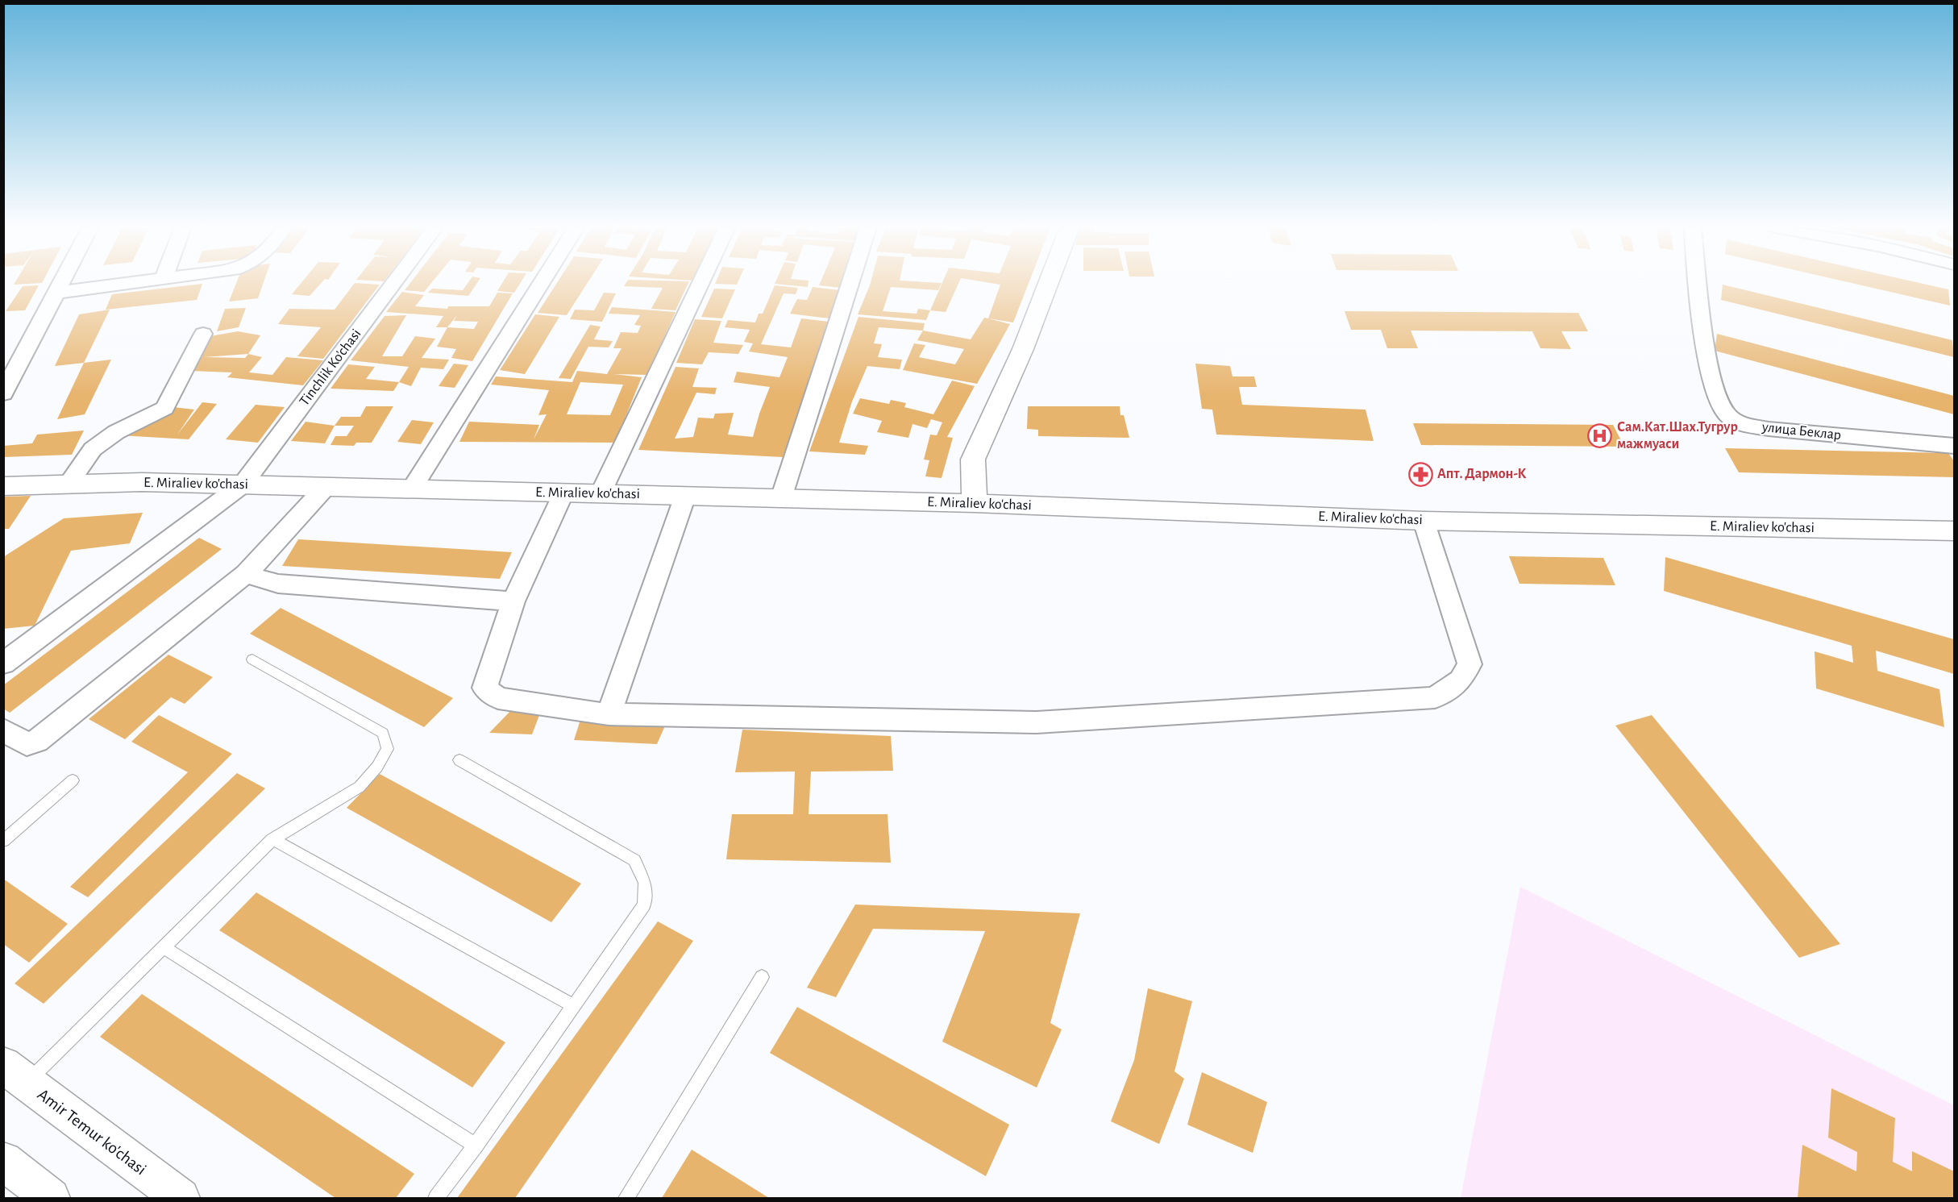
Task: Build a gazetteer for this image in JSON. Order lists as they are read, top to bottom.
{
  "streets": {
    "street": [
      "Tinchlik Ko’chasi",
      "улица Беклар",
      "E. Miraliev ko'chasi",
      "Amir Temur ko'chasi"
    ]
  },
  "crossings": [
    ["Tinchlik Ko’chasi", "E. Miraliev ko'chasi"]
  ],
  "places": {
    "hospital": ["Сам.Кат.Шах.Тугрур мажмуаси"],
    "pharmacy": ["Апт. Дармон-К"]
  }
}
